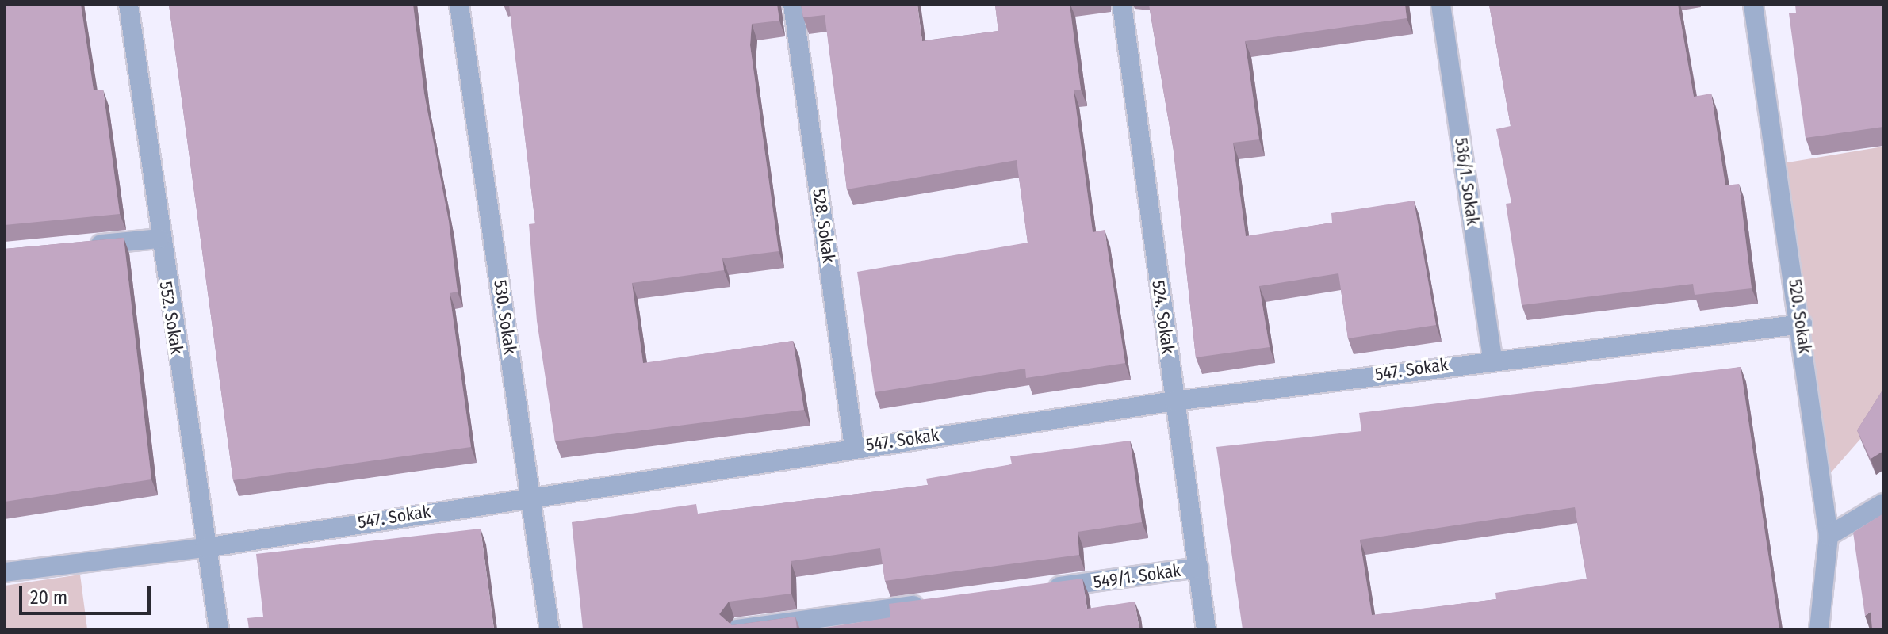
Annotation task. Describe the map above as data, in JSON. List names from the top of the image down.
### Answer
{
  "streets": {
    "street": [
      "536/1. Sokak",
      "528. Sokak",
      "520. Sokak",
      "530. Sokak",
      "524. Sokak",
      "552. Sokak",
      "547. Sokak",
      "549/1. Sokak"
    ]
  },
  "crossings": [
    ["536/1. Sokak", "547. Sokak"],
    ["528. Sokak", "547. Sokak"],
    ["520. Sokak", "547. Sokak"],
    ["530. Sokak", "547. Sokak"],
    ["524. Sokak", "547. Sokak"],
    ["524. Sokak", "549/1. Sokak"],
    ["552. Sokak", "547. Sokak"]
  ],
  "scale_bar": "20 m"
}
